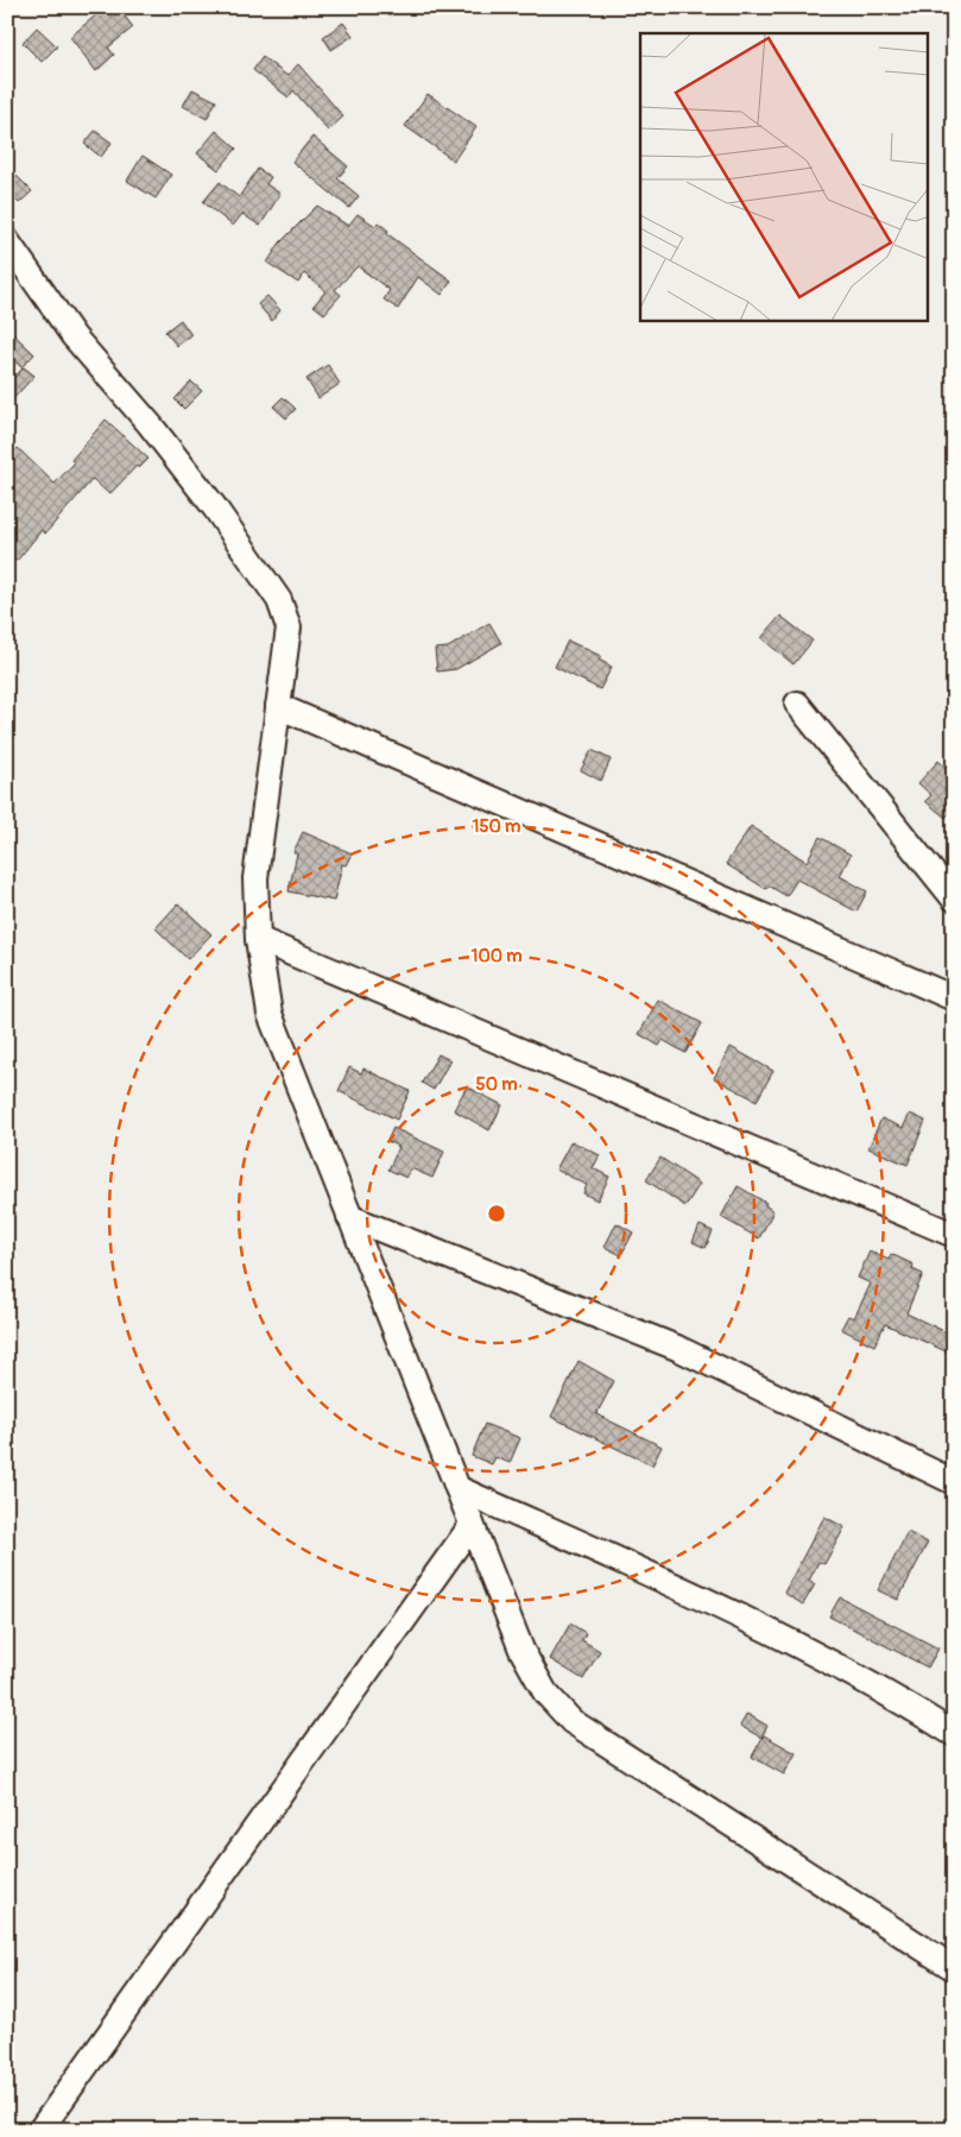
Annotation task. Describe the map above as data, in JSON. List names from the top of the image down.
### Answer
{
  "rings": ["150 m", "100 m", "50 m"]
}
